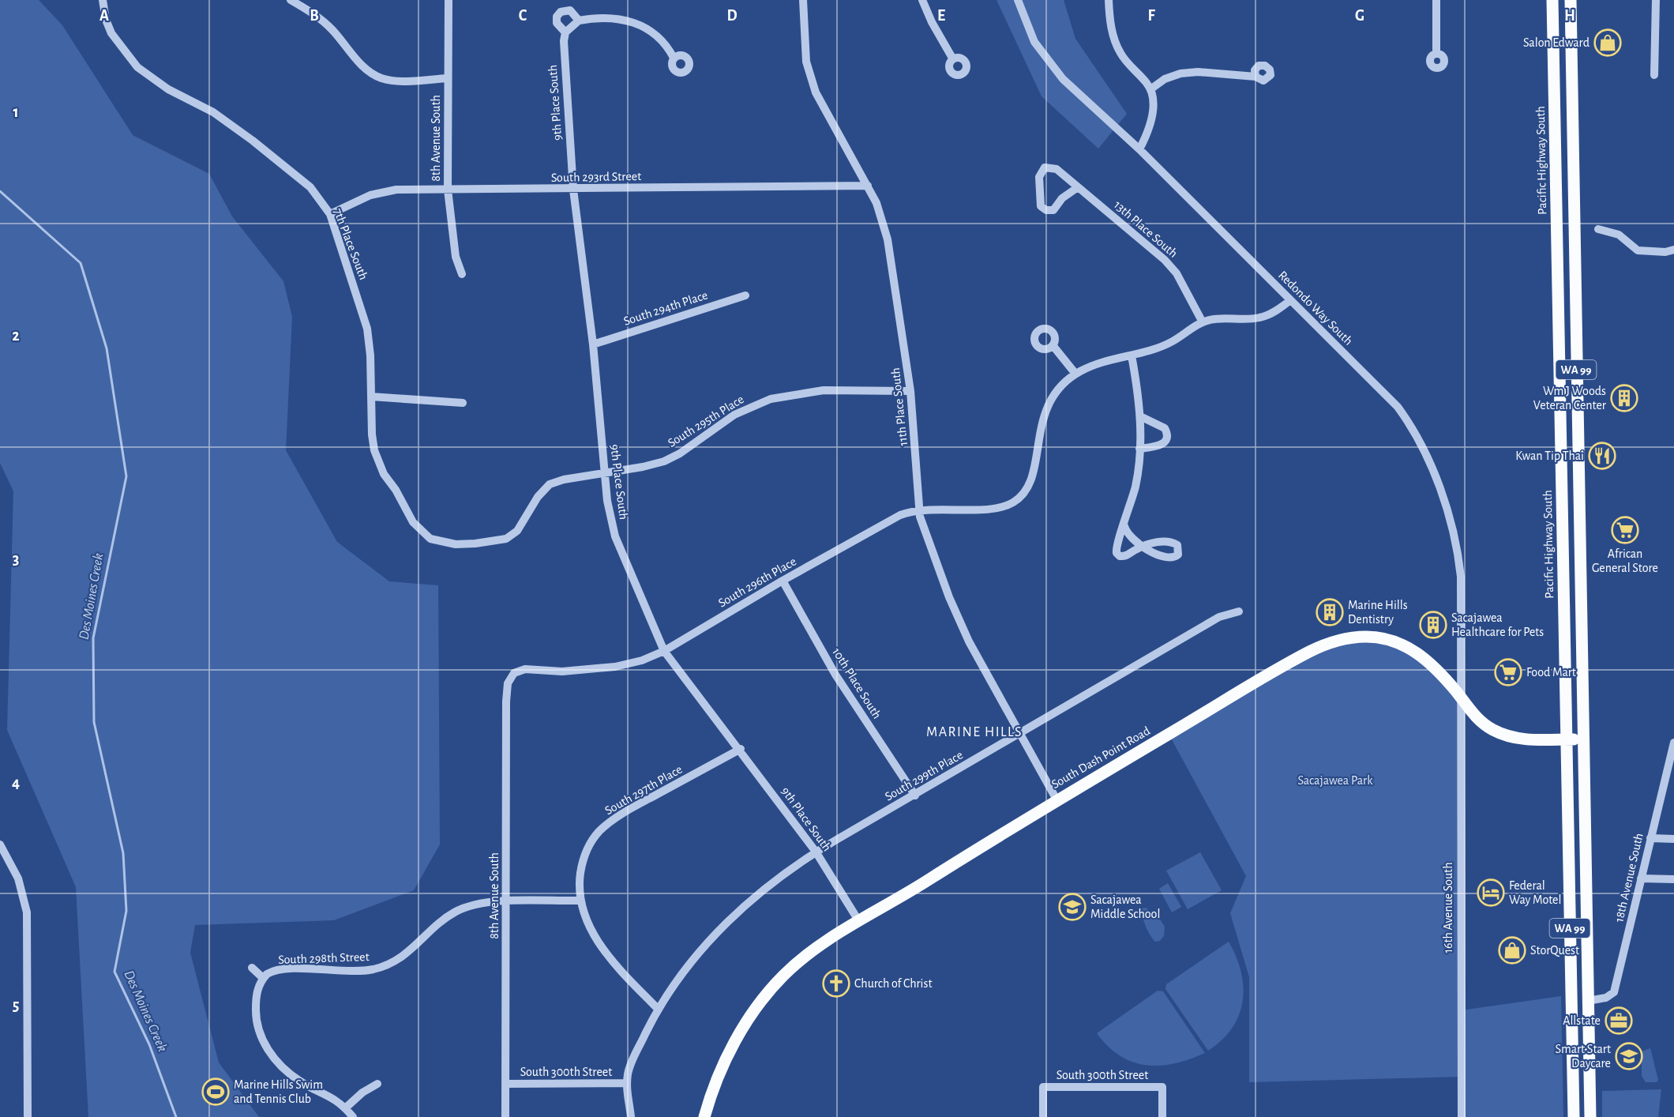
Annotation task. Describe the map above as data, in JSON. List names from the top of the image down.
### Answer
{
  "streets": {
    "main road": ["Pacific Highway South", "WA 99", "South Dash Point Road"],
    "street": [
      "9th Place South",
      "8th Avenue South",
      "South 293rd Street",
      "13th Place South",
      "7th Place South",
      "South 294th Place",
      "Redondo Way South",
      "11th Place South",
      "South 295th Place",
      "South 296th Place",
      "10th Place South",
      "South 299th Place",
      "South 297th Place",
      "18th Avenue South",
      "16th Avenue South",
      "South 298th Street",
      "South 300th Street"
    ]
  },
  "crossings": [
    ["9th Place South", "South 293rd Street"],
    ["9th Place South", "South 294th Place"],
    ["9th Place South", "South 295th Place"],
    ["9th Place South", "South 296th Place"],
    ["9th Place South", "South Dash Point Road"],
    ["9th Place South", "South 299th Place"],
    ["9th Place South", "South 297th Place"],
    ["8th Avenue South", "South 293rd Street"],
    ["8th Avenue South", "South 296th Place"],
    ["8th Avenue South", "South 298th Street"],
    ["8th Avenue South", "South 300th Street"],
    ["Pacific Highway South", "South Dash Point Road"],
    ["South 293rd Street", "7th Place South"],
    ["South 293rd Street", "11th Place South"],
    ["7th Place South", "South 295th Place"],
    ["Redondo Way South", "South Dash Point Road"],
    ["Redondo Way South", "16th Avenue South"],
    ["WA 99", "South Dash Point Road"],
    ["WA 99", "18th Avenue South"],
    ["11th Place South", "South 295th Place"],
    ["11th Place South", "South 296th Place"],
    ["11th Place South", "South Dash Point Road"],
    ["11th Place South", "South 299th Place"],
    ["South 296th Place", "10th Place South"],
    ["10th Place South", "South 299th Place"],
    ["South Dash Point Road", "16th Avenue South"],
    ["South 299th Place", "South 297th Place"],
    ["South 299th Place", "South 300th Street"],
    ["South 297th Place", "South 298th Street"]
  ],
  "districts": ["MARINE HILLS"],
  "water": ["Des Moines Creek"],
  "parks": ["Sacajawea Park"],
  "places": {
    "shop": ["Salon Edward", "StorQuest"],
    "building": ["Wm J Woods Veteran Center", "Marine Hills Dentistry", "Sacajawea Healthcare for Pets"],
    "restaurant": ["Kwan Tip Thai"],
    "supermarket": ["African General Store", "Food Mart"],
    "hotel": ["Federal Way Motel"],
    "school or university": ["Sacajawea Middle School", "Smart Start Daycare"],
    "church": ["Church of Christ"],
    "office": ["Allstate"],
    "sports": ["Marine Hills Swim and Tennis Club"]
  },
  "grid": {
    "columns": [
      "A",
      "B",
      "C",
      "D",
      "E",
      "F",
      "G",
      "H"
    ],
    "rows": [
      "1",
      "2",
      "3",
      "4",
      "5"
    ]
  }
}
